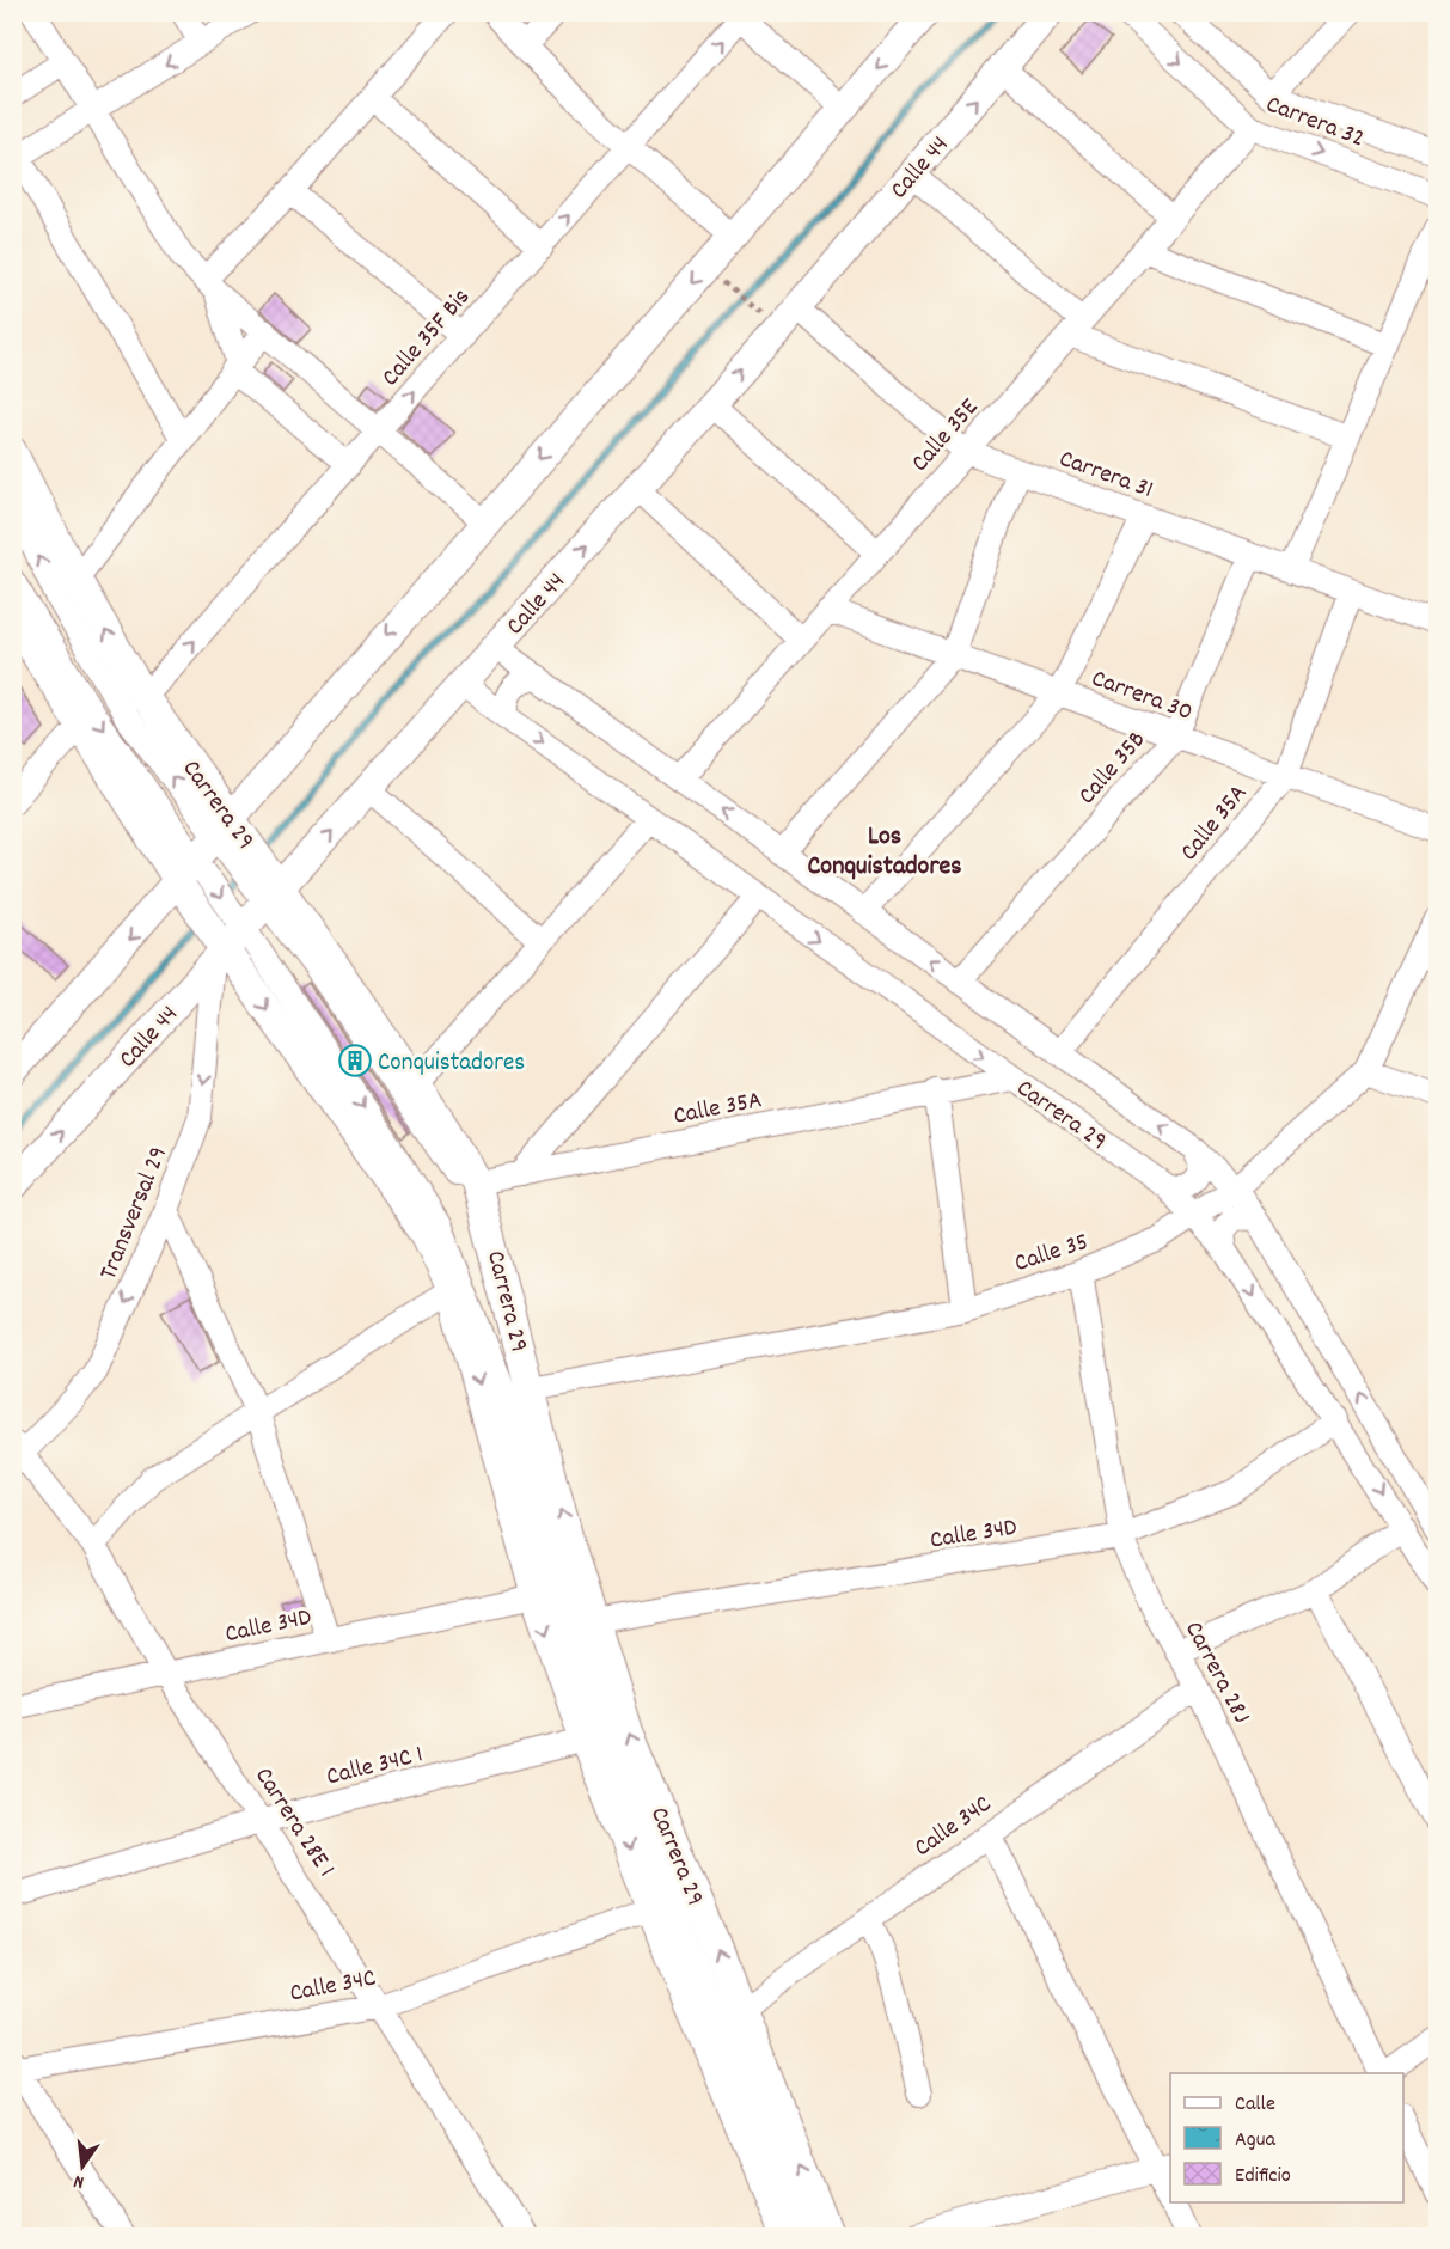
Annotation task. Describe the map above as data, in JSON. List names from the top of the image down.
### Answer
{
  "streets": {
    "main road": ["Calle 44", "Carrera 29"],
    "street": [
      "Carrera 32",
      "Calle 35F Bis",
      "Calle 35E",
      "Carrera 31",
      "Carrera 30",
      "Calle 35B",
      "Calle 35A",
      "Transversal 29",
      "Calle 35",
      "Calle 34D",
      "Carrera 28J",
      "Calle 34C 1",
      "Carrera 28E 1",
      "Calle 34C"
    ]
  },
  "crossings": [
    ["Carrera 32", "Calle 35E"],
    ["Calle 44", "Carrera 31"],
    ["Calle 44", "Carrera 29"],
    ["Calle 44", "Transversal 29"],
    ["Calle 35F Bis", "Carrera 29"],
    ["Calle 35E", "Carrera 31"],
    ["Calle 35E", "Carrera 30"],
    ["Calle 35E", "Carrera 29"],
    ["Carrera 31", "Calle 35B"],
    ["Carrera 31", "Calle 35A"],
    ["Carrera 30", "Calle 35B"],
    ["Carrera 30", "Calle 35A"],
    ["Calle 35B", "Carrera 29"],
    ["Carrera 29", "Calle 35A"],
    ["Carrera 29", "Transversal 29"],
    ["Carrera 29", "Calle 35"],
    ["Carrera 29", "Calle 34D"],
    ["Carrera 29", "Calle 34C 1"],
    ["Carrera 29", "Calle 34C"],
    ["Transversal 29", "Carrera 28E 1"],
    ["Calle 35", "Carrera 28J"],
    ["Calle 34D", "Carrera 28J"],
    ["Calle 34D", "Carrera 28E 1"],
    ["Carrera 28J", "Calle 34C"],
    ["Calle 34C 1", "Carrera 28E 1"],
    ["Carrera 28E 1", "Calle 34C"]
  ],
  "one_way": ["Transversal 29"],
  "districts": ["Los Conquistadores"],
  "places": {
    "building": ["Conquistadores"]
  },
  "legend": ["Calle", "Agua", "Edificio"],
  "north": "bottom"
}
